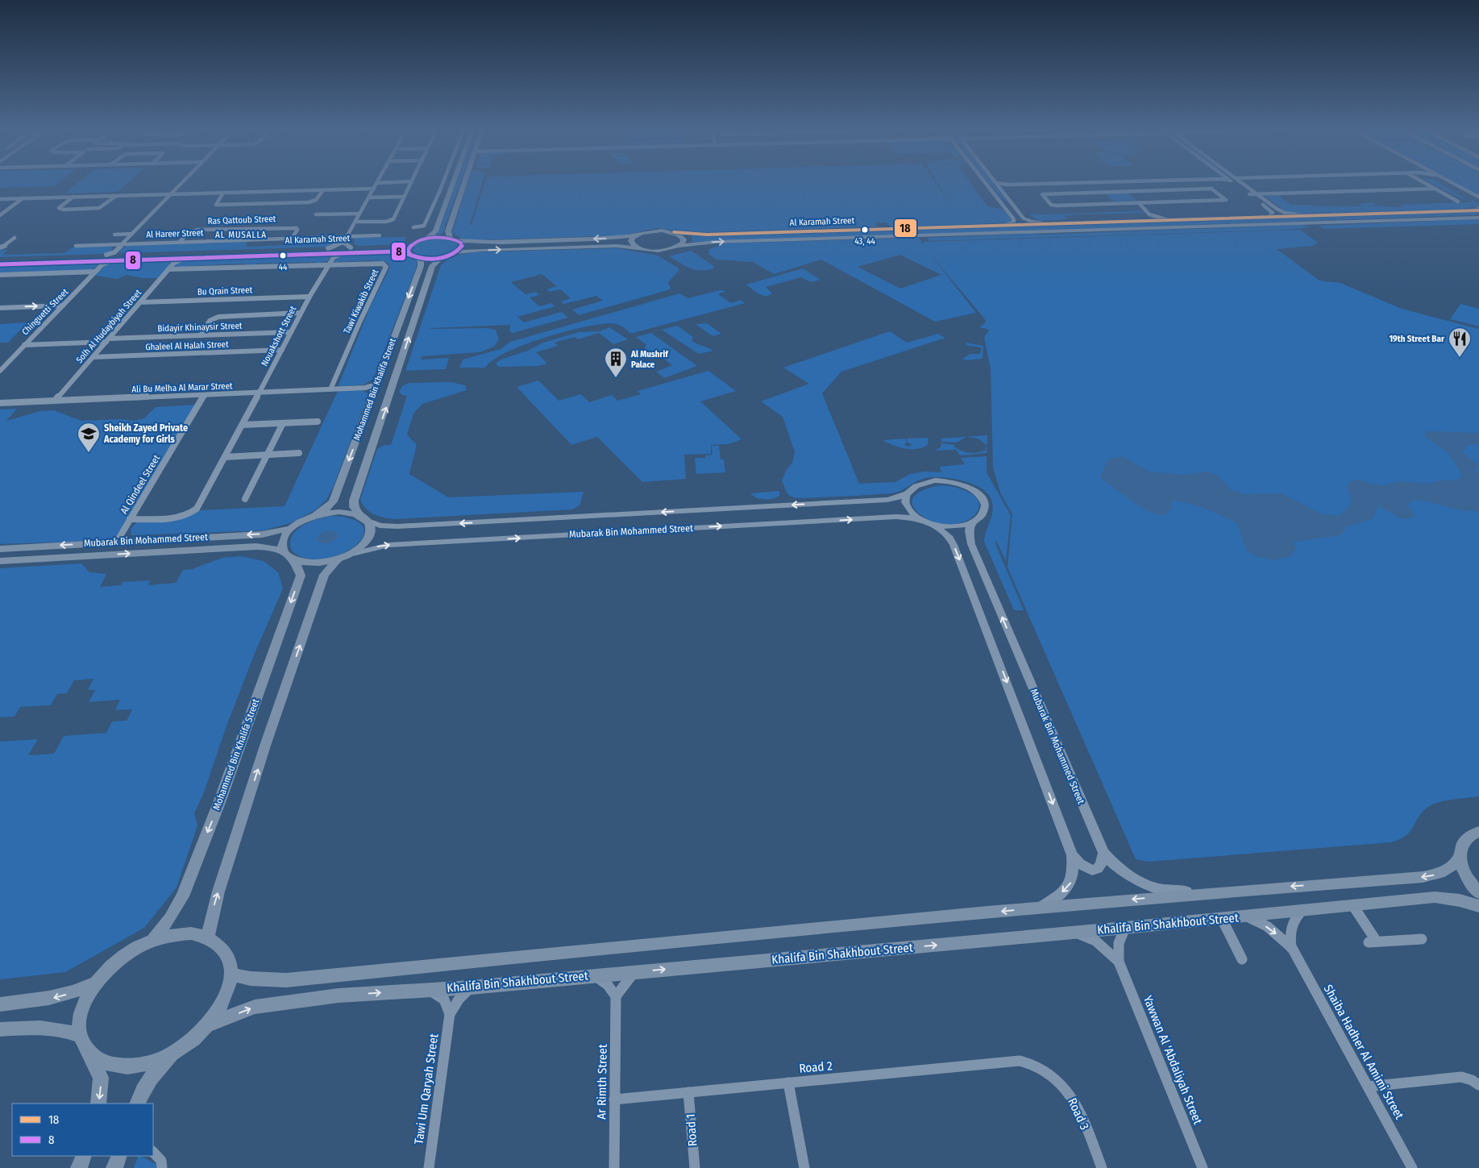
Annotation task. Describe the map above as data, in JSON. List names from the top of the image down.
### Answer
{
  "streets": {
    "main road": [
      "Al Karamah Street",
      "Mohammed Bin Khalifa Street",
      "Mubarak Bin Mohammed Street",
      "Khalifa Bin Shakhbout Street"
    ],
    "street": [
      "Ras Qattoub Street",
      "Al Hareer Street",
      "Bu Qrain Street",
      "Tawi Kiwakib Street",
      "Chinguetti Street",
      "Solh Al Hudaybiyah Street",
      "Bidayir Khinaysir Street",
      "Nouakshott Street",
      "Ghaleel Al Halah Street",
      "Ali Bu Melha Al Marar Street",
      "Al Qindeel Street",
      "Shaiba Hadher Al Amimi Street",
      "Yawwan Al 'Abdaliyah Street",
      "Road 2",
      "Ar Rimth Street",
      "Tawi Um Qaryah Street",
      "Road 3",
      "Road 1"
    ]
  },
  "crossings": [
    ["Ras Qattoub Street", "Al Hareer Street"],
    ["Al Karamah Street", "Chinguetti Street"],
    ["Al Karamah Street", "Solh Al Hudaybiyah Street"],
    ["Al Karamah Street", "Nouakshott Street"],
    ["Bu Qrain Street", "Solh Al Hudaybiyah Street"],
    ["Bu Qrain Street", "Nouakshott Street"],
    ["Tawi Kiwakib Street", "Solh Al Hudaybiyah Street"],
    ["Tawi Kiwakib Street", "Nouakshott Street"],
    ["Tawi Kiwakib Street", "Ali Bu Melha Al Marar Street"],
    ["Chinguetti Street", "Bidayir Khinaysir Street"],
    ["Solh Al Hudaybiyah Street", "Bidayir Khinaysir Street"],
    ["Solh Al Hudaybiyah Street", "Ghaleel Al Halah Street"],
    ["Solh Al Hudaybiyah Street", "Ali Bu Melha Al Marar Street"],
    ["Bidayir Khinaysir Street", "Nouakshott Street"],
    ["Nouakshott Street", "Ghaleel Al Halah Street"],
    ["Nouakshott Street", "Ali Bu Melha Al Marar Street"],
    ["Nouakshott Street", "Al Qindeel Street"],
    ["Ali Bu Melha Al Marar Street", "Mohammed Bin Khalifa Street"],
    ["Ali Bu Melha Al Marar Street", "Al Qindeel Street"],
    ["Mohammed Bin Khalifa Street", "Mubarak Bin Mohammed Street"],
    ["Mohammed Bin Khalifa Street", "Khalifa Bin Shakhbout Street"],
    ["Al Qindeel Street", "Mubarak Bin Mohammed Street"],
    ["Khalifa Bin Shakhbout Street", "Shaiba Hadher Al Amimi Street"],
    ["Khalifa Bin Shakhbout Street", "Yawwan Al 'Abdaliyah Street"],
    ["Khalifa Bin Shakhbout Street", "Tawi Um Qaryah Street"],
    ["Road 2", "Ar Rimth Street"],
    ["Road 2", "Road 3"],
    ["Road 2", "Road 1"]
  ],
  "districts": ["AL MUSALLA"],
  "places": {
    "other": ["43, 44", "44"],
    "restaurant": ["19th Street Bar"],
    "building": ["Al Mushrif Palace"],
    "school or university": ["Sheikh Zayed Private Academy for Girls"]
  },
  "lines": ["transit line 18", "transit line 8"],
  "legend": ["18", "8"]
}
